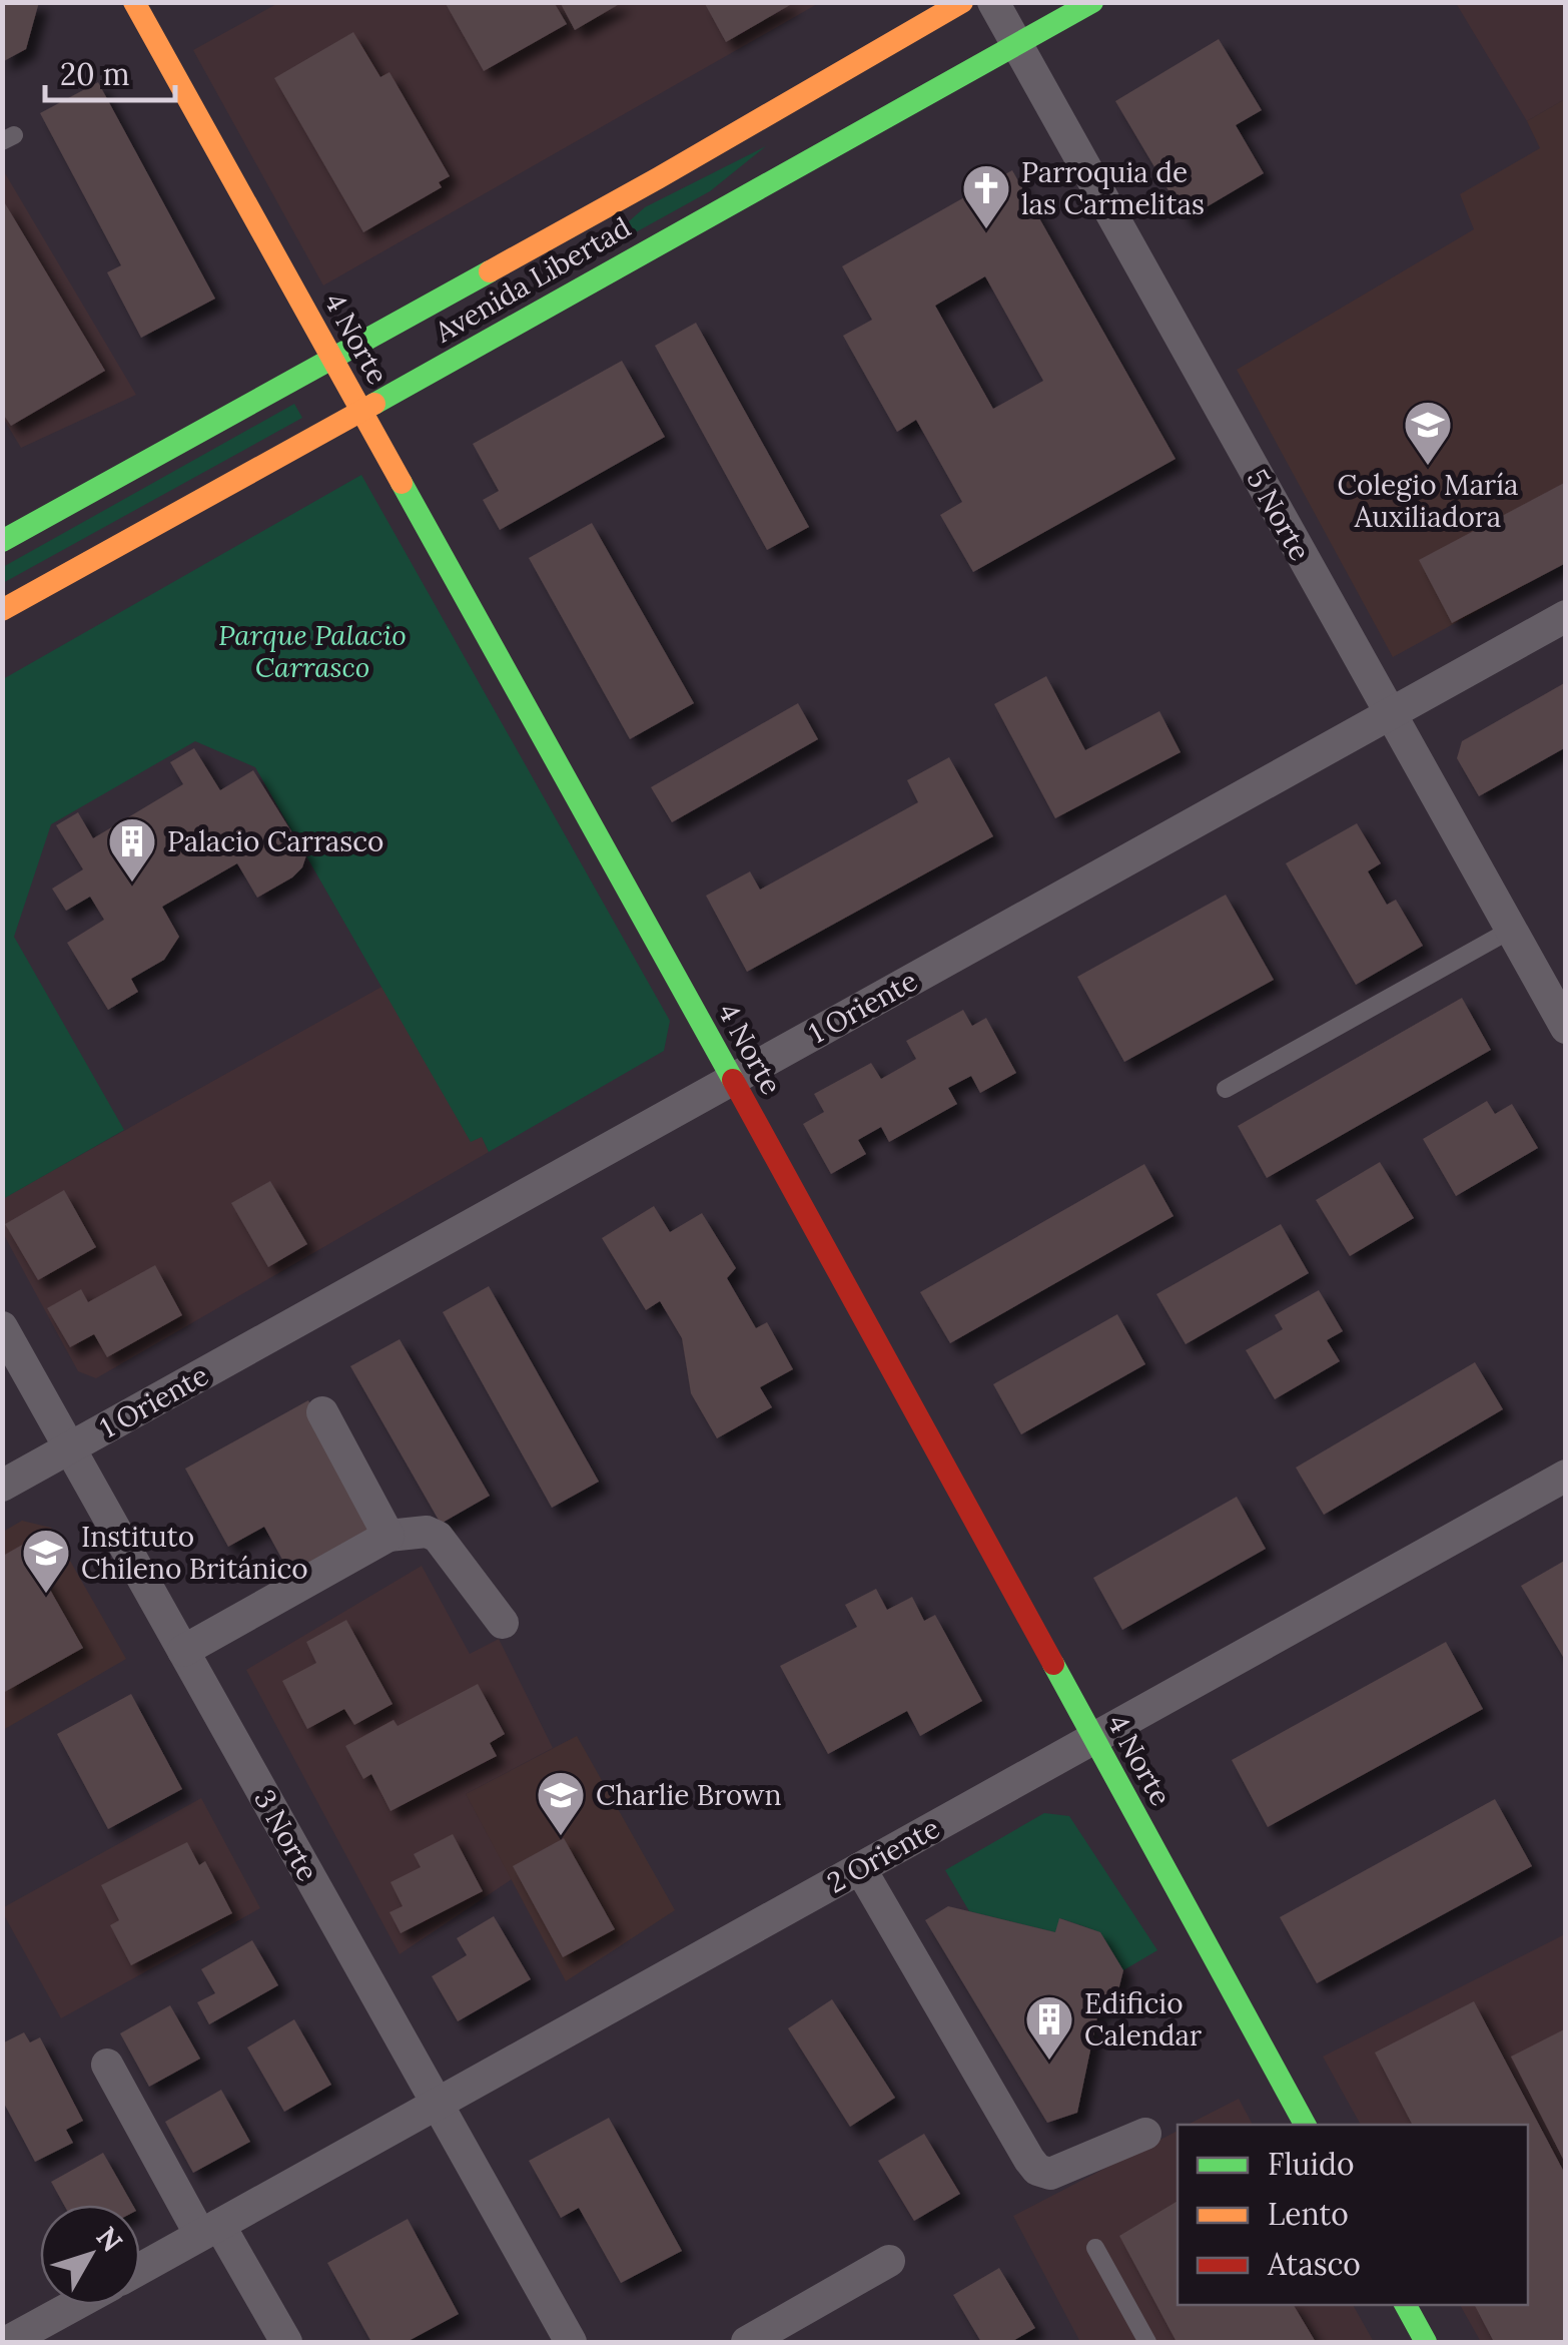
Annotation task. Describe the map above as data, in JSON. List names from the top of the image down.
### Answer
{
  "streets": {
    "street": [
      "Avenida Libertad",
      "4 Norte",
      "5 Norte",
      "1 Oriente",
      "3 Norte",
      "2 Oriente"
    ]
  },
  "crossings": [
    ["Avenida Libertad", "4 Norte"],
    ["Avenida Libertad", "5 Norte"],
    ["4 Norte", "1 Oriente"],
    ["4 Norte", "2 Oriente"],
    ["5 Norte", "1 Oriente"],
    ["1 Oriente", "3 Norte"],
    ["3 Norte", "2 Oriente"]
  ],
  "parks": ["Parque Palacio Carrasco"],
  "places": {
    "church": ["Parroquia de las Carmelitas"],
    "school or university": ["Colegio María Auxiliadora", "Instituto Chileno Británico", "Charlie Brown"],
    "building": ["Palacio Carrasco", "Edificio Calendar"]
  },
  "legend": ["Fluido", "Lento", "Atasco"],
  "scale_bar": "20 m",
  "north": "top right"
}
